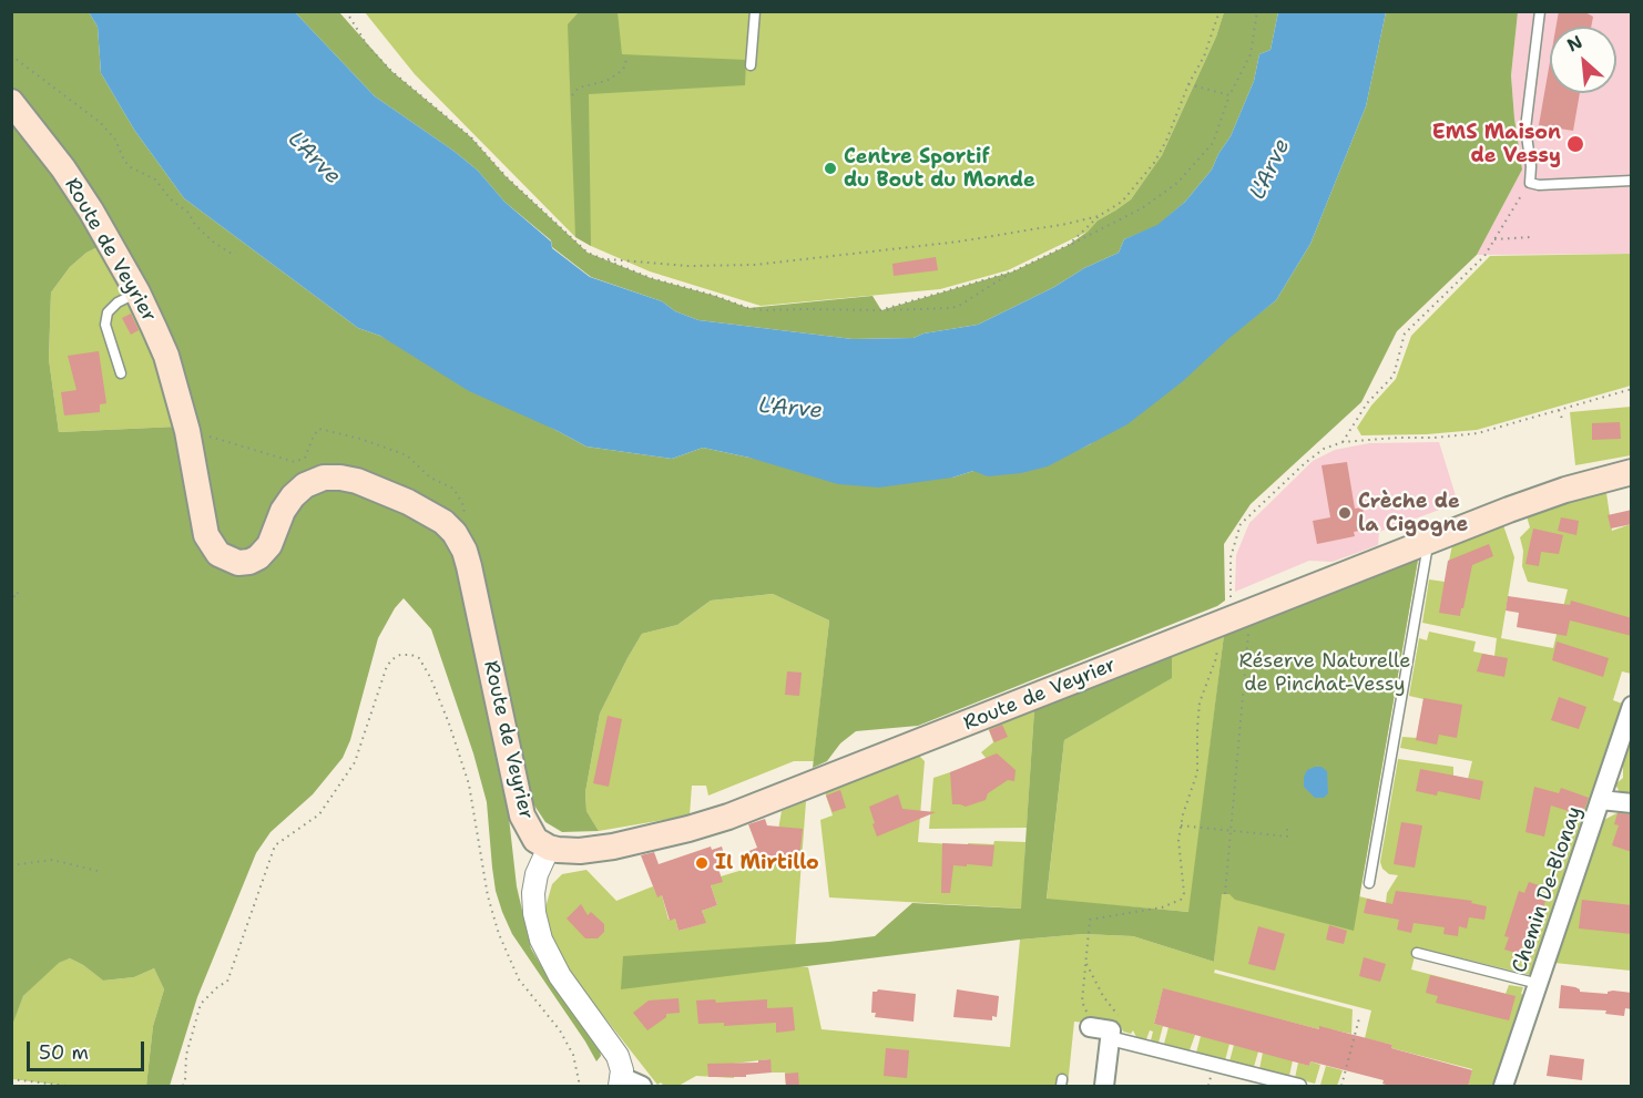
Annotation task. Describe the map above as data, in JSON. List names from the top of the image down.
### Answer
{
  "streets": {
    "main road": ["Route de Veyrier"],
    "street": ["Chemin De-Blonay"]
  },
  "water": ["L'Arve"],
  "parks": ["Réserve Naturelle de Pinchat-Vessy"],
  "places": [
    "EMS Maison de Vessy",
    "Centre Sportif du Bout du Monde",
    "Crèche de la Cigogne",
    "Il Mirtillo"
  ],
  "scale_bar": "50 m",
  "north": "top left"
}
